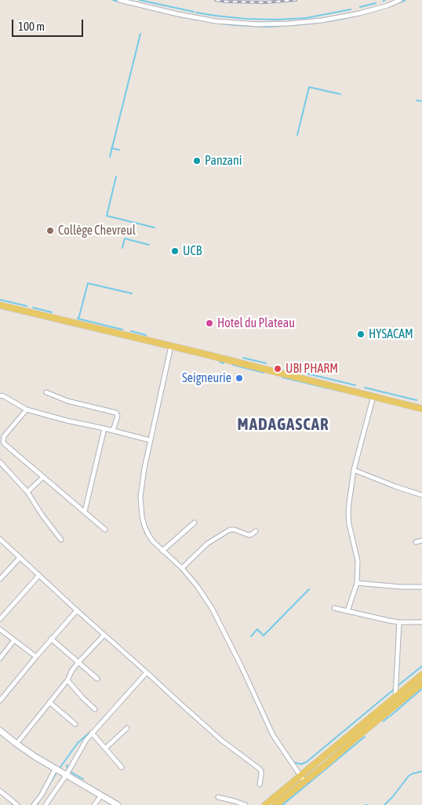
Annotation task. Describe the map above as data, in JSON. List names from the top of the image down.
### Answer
{
  "districts": ["MADAGASCAR"],
  "places": [
    "Panzani",
    "Collège Chevreul",
    "UCB",
    "Hotel du Plateau",
    "HYSACAM",
    "UBI PHARM",
    "Seigneurie"
  ],
  "scale_bar": "100 m"
}
